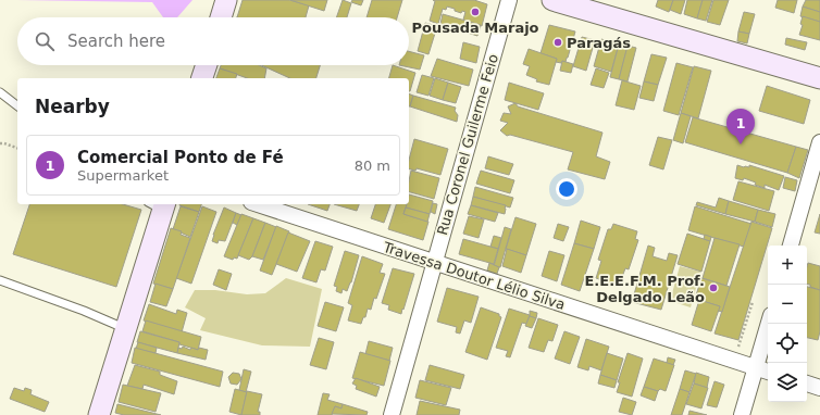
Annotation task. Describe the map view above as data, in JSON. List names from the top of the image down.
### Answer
{
  "streets": {
    "street": ["Rua Coronel Guilerme Feio", "Travessa Doutor Lélio Silva"]
  },
  "crossings": [
    ["Rua Coronel Guilerme Feio", "Travessa Doutor Lélio Silva"]
  ],
  "places": ["Pousada Marajo", "Paragás", "E.E.E.F.M. Prof. Delgado Leão"],
  "page": {
    "search": "Search here",
    "heading": "Nearby",
    "pins": "1",
    "list": [
      {
        "mark": "1",
        "name": "Comercial Ponto de Fé",
        "note": "Supermarket",
        "value": "80 m"
      }
    ],
    "map_buttons": ["+", "−"]
  }
}
